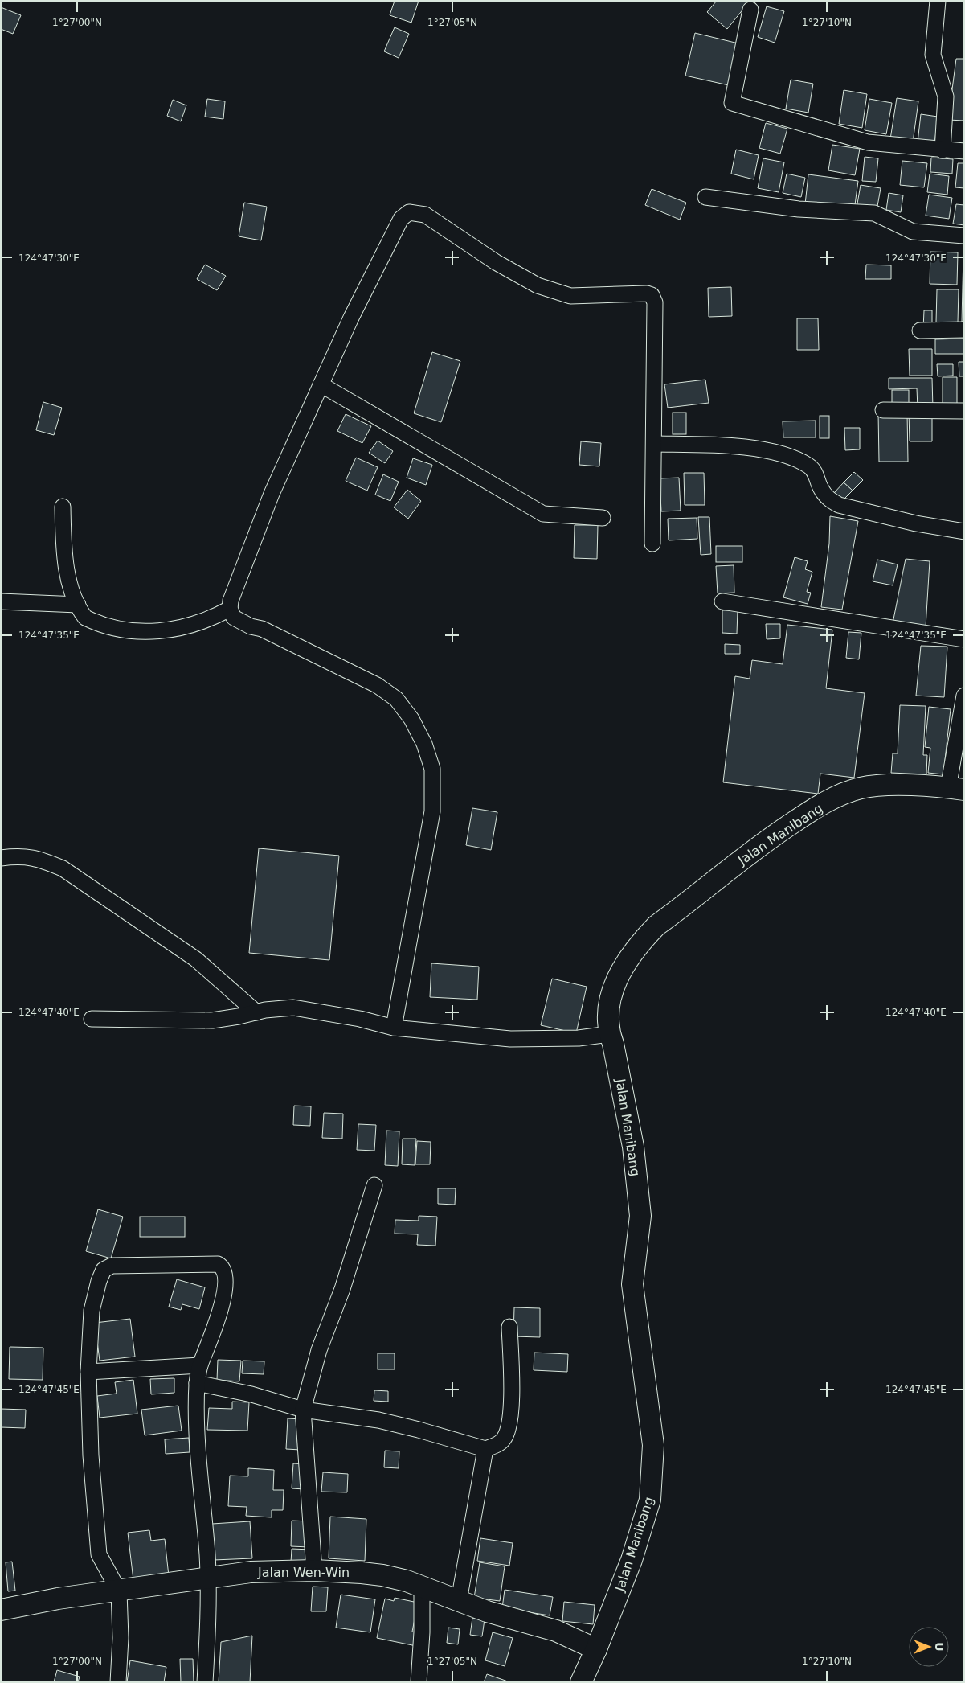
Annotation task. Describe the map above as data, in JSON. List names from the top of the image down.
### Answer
{
  "streets": {
    "street": ["Jalan Manibang", "Jalan Wen-Win"]
  },
  "crossings": [
    ["Jalan Manibang", "Jalan Wen-Win"]
  ],
  "north": "right",
  "coordinates": [
    "1°27'00\"N",
    "1°27'05\"N",
    "1°27'10\"N",
    "124°47'30\"E",
    "124°47'35\"E",
    "124°47'40\"E",
    "124°47'45\"E"
  ]
}
